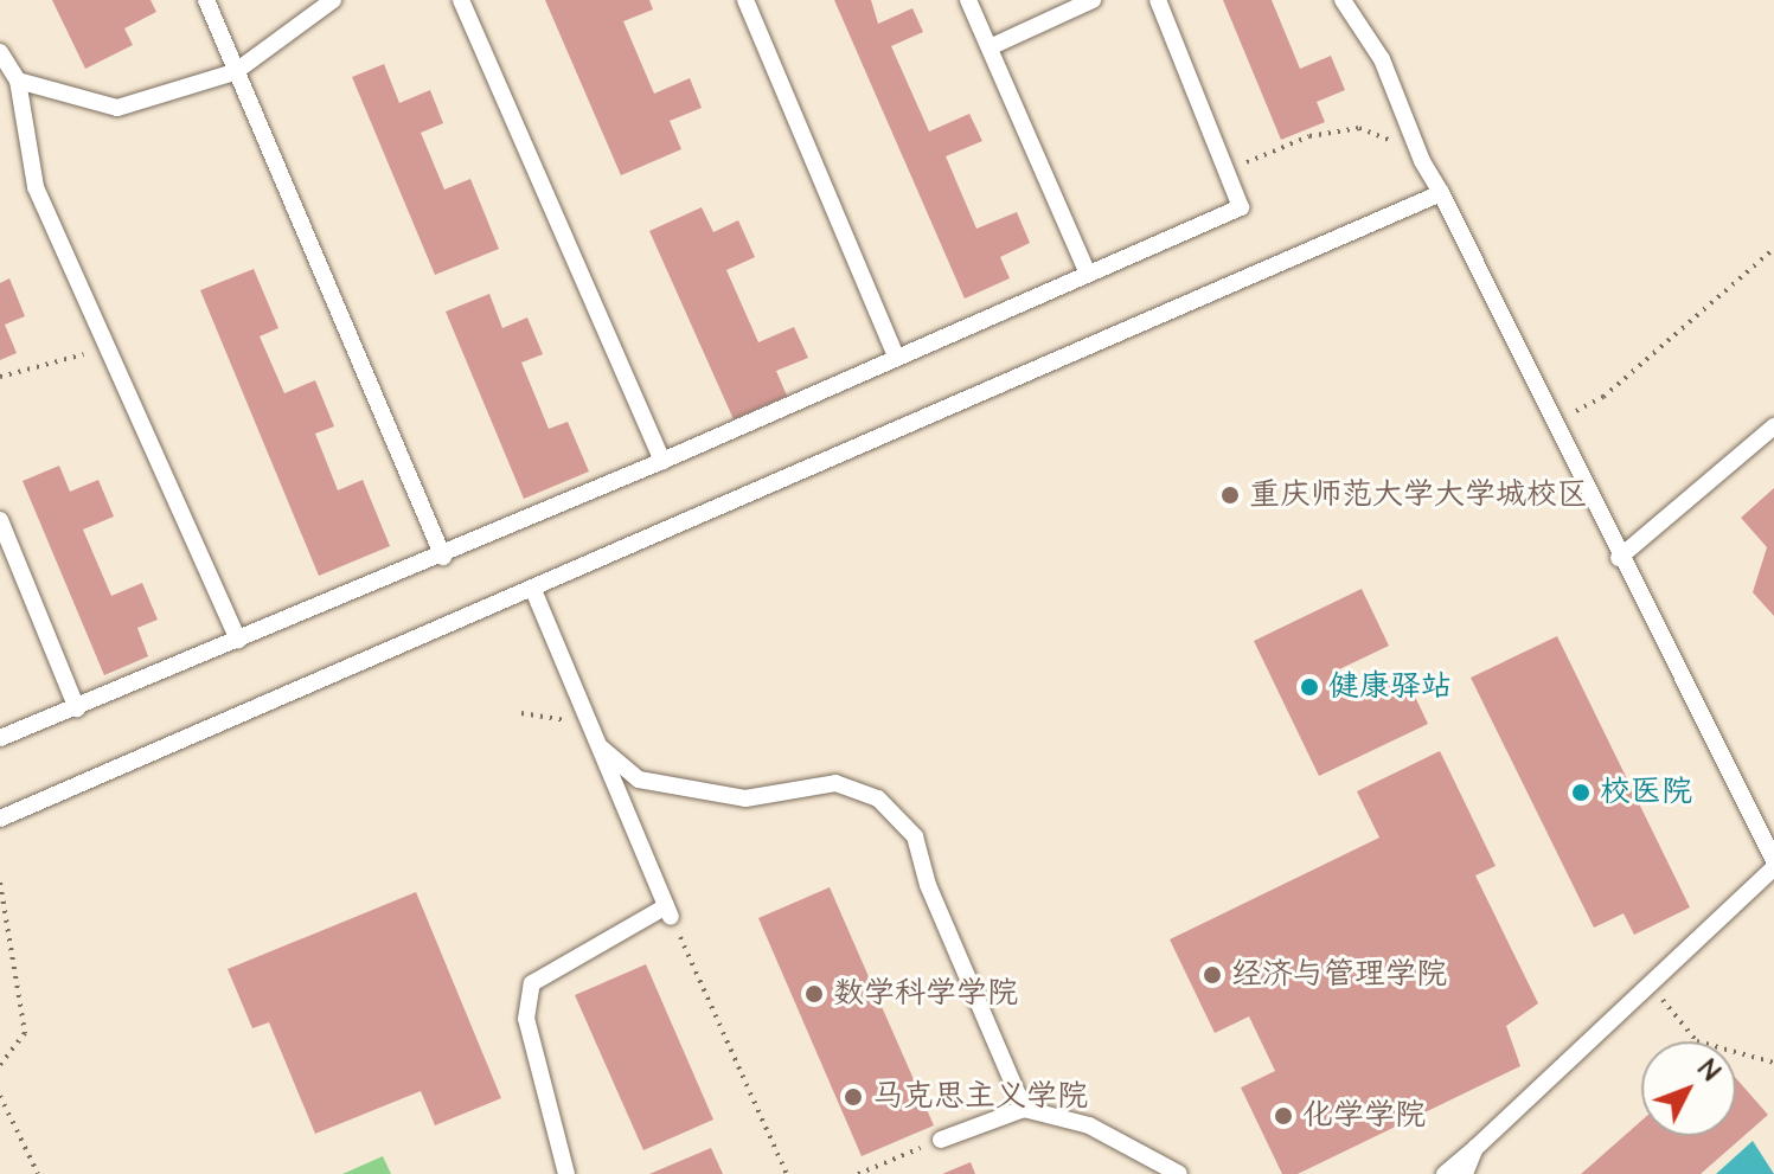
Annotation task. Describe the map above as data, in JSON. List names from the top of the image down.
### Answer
{
  "places": [
    "重庆师范大学大学城校区",
    "健康驿站",
    "校医院",
    "经济与管理学院",
    "数学科学学院",
    "马克思主义学院",
    "化学学院"
  ],
  "north": "top right"
}
